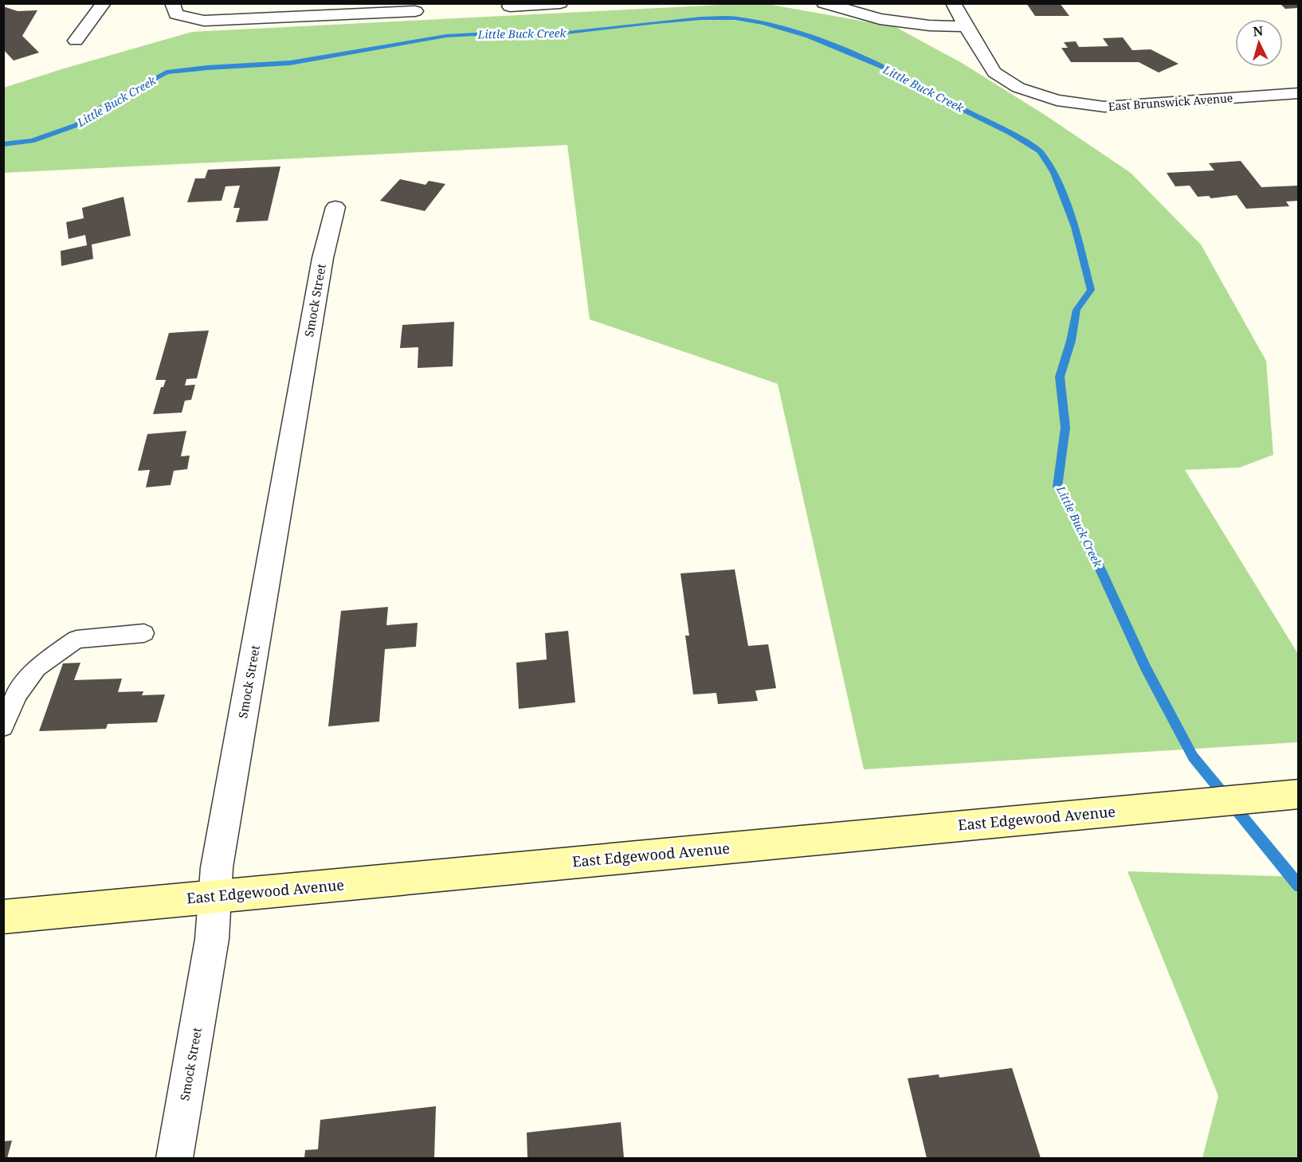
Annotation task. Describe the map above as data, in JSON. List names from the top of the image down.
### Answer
{
  "streets": {
    "main road": ["East Edgewood Avenue"],
    "street": ["East Brunswick Avenue", "Smock Street"]
  },
  "crossings": [
    ["Smock Street", "East Edgewood Avenue"]
  ],
  "water": ["Little Buck Creek"],
  "north": "top"
}
